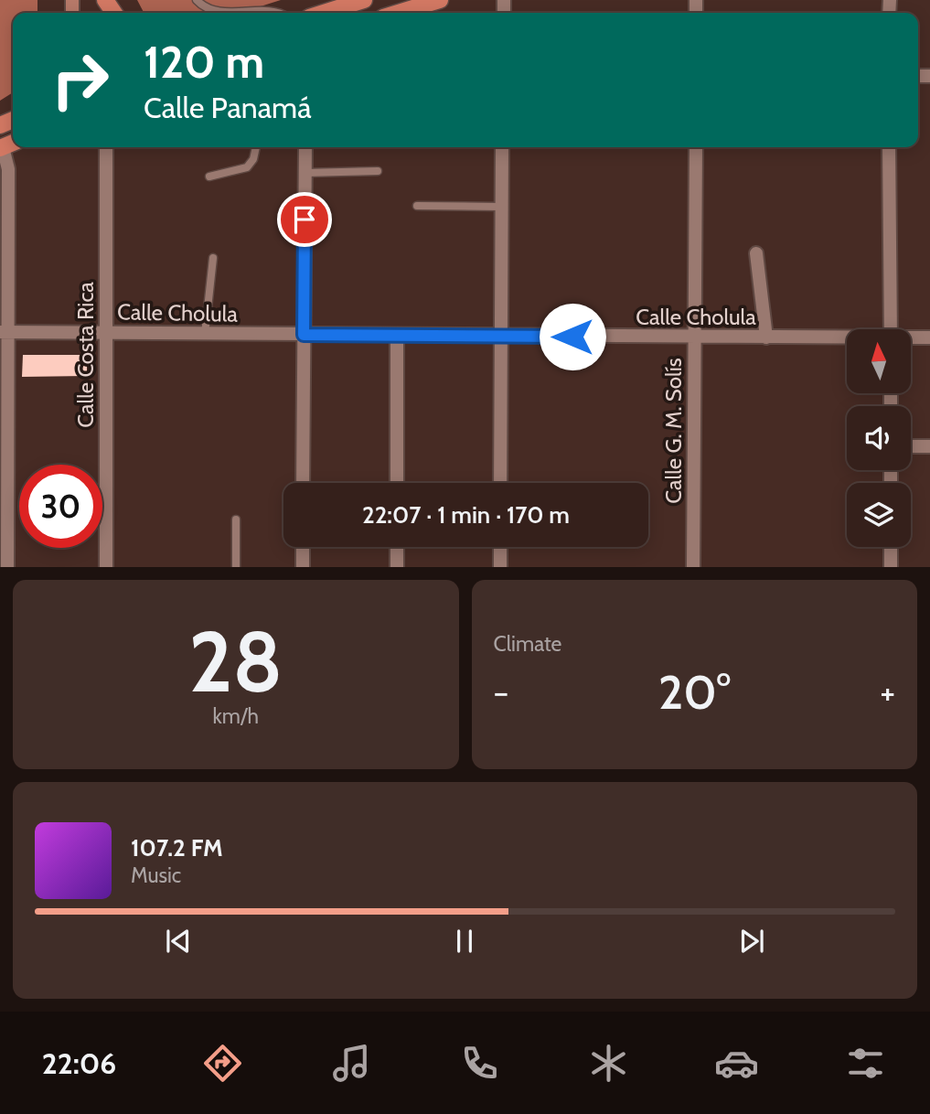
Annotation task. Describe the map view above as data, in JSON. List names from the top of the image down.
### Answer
{
  "streets": {
    "street": ["Calle Cholula", "Calle Costa Rica", "Calle G. M. Solís"]
  },
  "crossings": [
    ["Calle Cholula", "Calle Costa Rica"],
    ["Calle Cholula", "Calle G. M. Solís"]
  ],
  "north": "top",
  "page": {
    "turn": ["120 m", "Calle Panamá"],
    "limit": "30",
    "trip": "22:07 · 1 min · 170 m",
    "tile": [
      ["28", "km/h"],
      "Climate"
    ],
    "heat": ["−", "20°", "+"],
    "song": ["107.2 FM", "Music"],
    "tabs": "22:06"
  }
}
